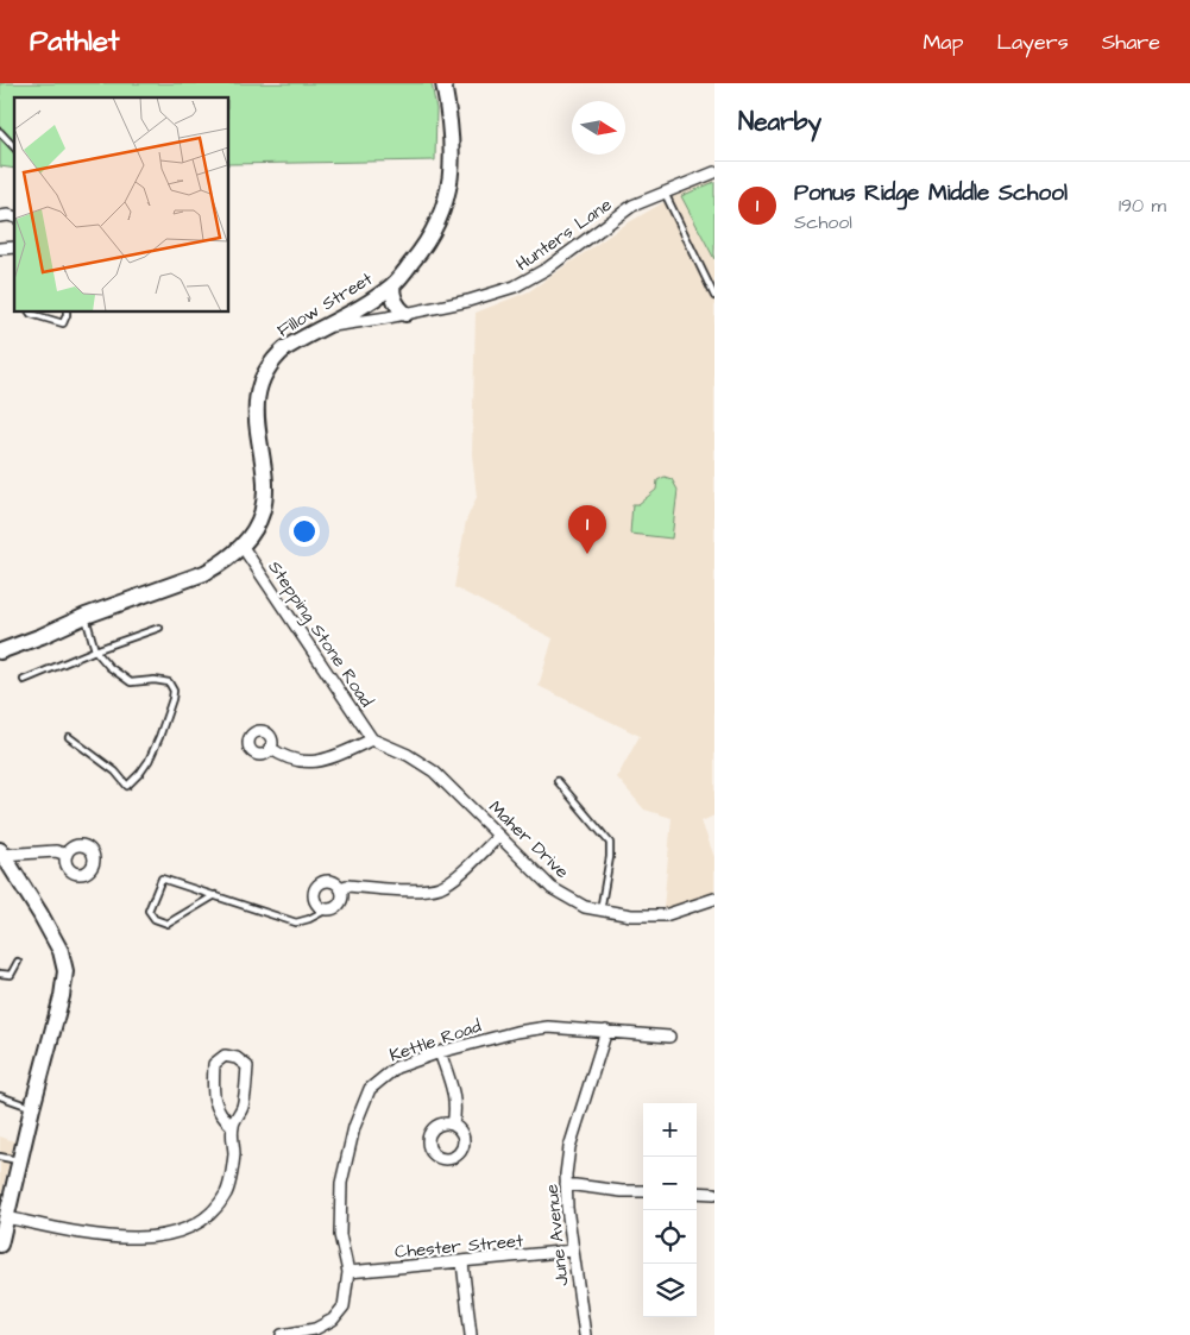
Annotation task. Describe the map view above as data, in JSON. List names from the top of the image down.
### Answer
{
  "streets": {
    "street": [
      "Hunters Lane",
      "Fillow Street",
      "Stepping Stone Road",
      "Maher Drive",
      "Kettle Road",
      "June Avenue",
      "Chester Street"
    ]
  },
  "crossings": [
    ["Hunters Lane", "Fillow Street"],
    ["Fillow Street", "Stepping Stone Road"],
    ["Stepping Stone Road", "Maher Drive"],
    ["Kettle Road", "June Avenue"],
    ["Kettle Road", "Chester Street"],
    ["June Avenue", "Chester Street"]
  ],
  "north": "right",
  "page": {
    "header": "Pathlet",
    "nav": ["Map", "Layers", "Share"],
    "heading": "Nearby",
    "list": [
      {
        "mark": "1",
        "name": "Ponus Ridge Middle School",
        "note": "School",
        "value": "190 m"
      }
    ],
    "pins": "1",
    "map_buttons": ["+", "−"]
  }
}
